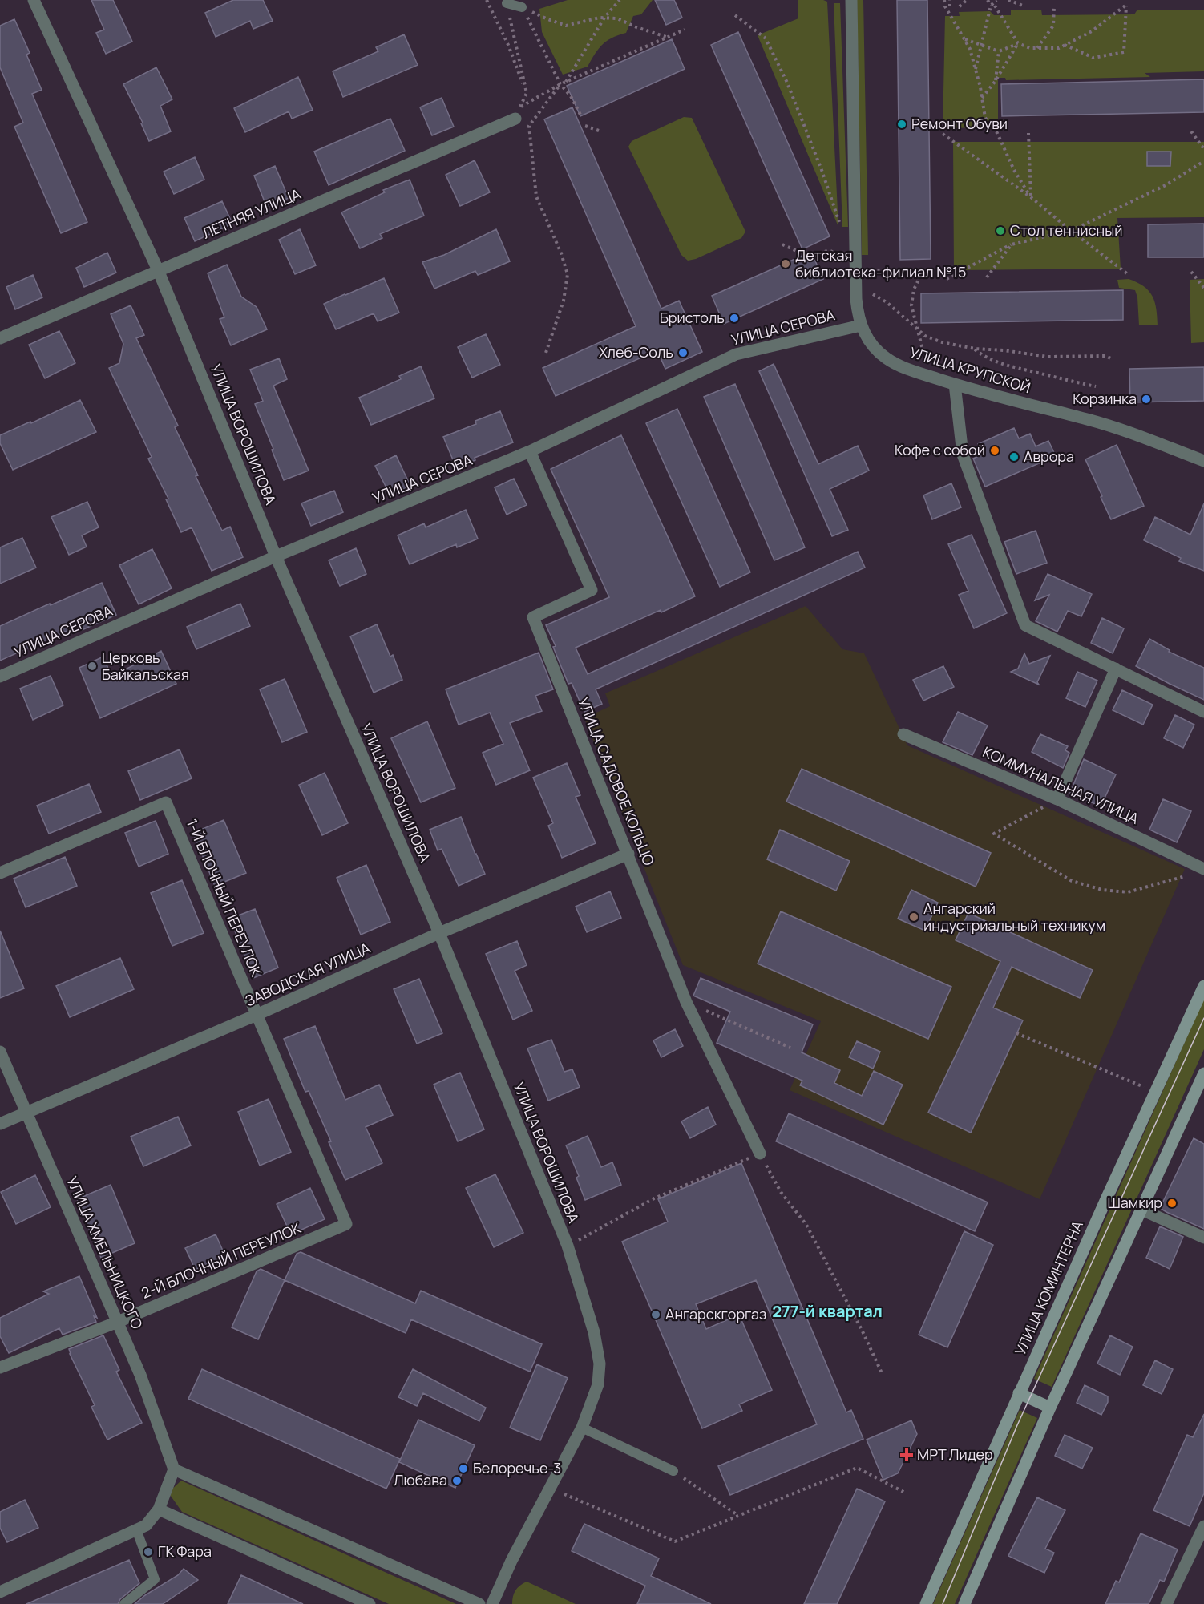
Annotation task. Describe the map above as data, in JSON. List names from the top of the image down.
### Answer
{
  "streets": {
    "street": [
      "ЛЕТНЯЯ УЛИЦА",
      "УЛИЦА СЕРОВА",
      "УЛИЦА КРУПСКОЙ",
      "УЛИЦА ВОРОШИЛОВА",
      "УЛИЦА САДОВОЕ КОЛЬЦО",
      "КОММУНАЛЬНАЯ УЛИЦА",
      "1-Й БЛОЧНЫЙ ПЕРЕУЛОК",
      "ЗАВОДСКАЯ УЛИЦА",
      "УЛИЦА ХМЕЛЬНИЦКОГО",
      "2-Й БЛОЧНЫЙ ПЕРЕУЛОК",
      "УЛИЦА КОМИНТЕРНА"
    ]
  },
  "crossings": [
    ["ЛЕТНЯЯ УЛИЦА", "УЛИЦА ВОРОШИЛОВА"],
    ["УЛИЦА СЕРОВА", "УЛИЦА КРУПСКОЙ"],
    ["УЛИЦА СЕРОВА", "УЛИЦА ВОРОШИЛОВА"],
    ["УЛИЦА СЕРОВА", "УЛИЦА САДОВОЕ КОЛЬЦО"],
    ["УЛИЦА ВОРОШИЛОВА", "ЗАВОДСКАЯ УЛИЦА"],
    ["УЛИЦА САДОВОЕ КОЛЬЦО", "ЗАВОДСКАЯ УЛИЦА"],
    ["1-Й БЛОЧНЫЙ ПЕРЕУЛОК", "ЗАВОДСКАЯ УЛИЦА"],
    ["1-Й БЛОЧНЫЙ ПЕРЕУЛОК", "2-Й БЛОЧНЫЙ ПЕРЕУЛОК"],
    ["ЗАВОДСКАЯ УЛИЦА", "УЛИЦА ХМЕЛЬНИЦКОГО"],
    ["УЛИЦА ХМЕЛЬНИЦКОГО", "2-Й БЛОЧНЫЙ ПЕРЕУЛОК"]
  ],
  "districts": ["277-й квартал"],
  "places": {
    "other": [
      "Ремонт Обуви",
      "Стол теннисный",
      "Детская библиотека-филиал №15",
      "Бристоль",
      "Хлеб-Соль",
      "Корзинка",
      "Кофе с собой",
      "Аврора",
      "Церковь Байкальская",
      "Ангарский индустриальный техникум",
      "Шамкир",
      "Ангарскгоргаз",
      "Белоречье-3",
      "Любава",
      "ГК Фара"
    ],
    "health": ["МРТ Лидер"]
  }
}
